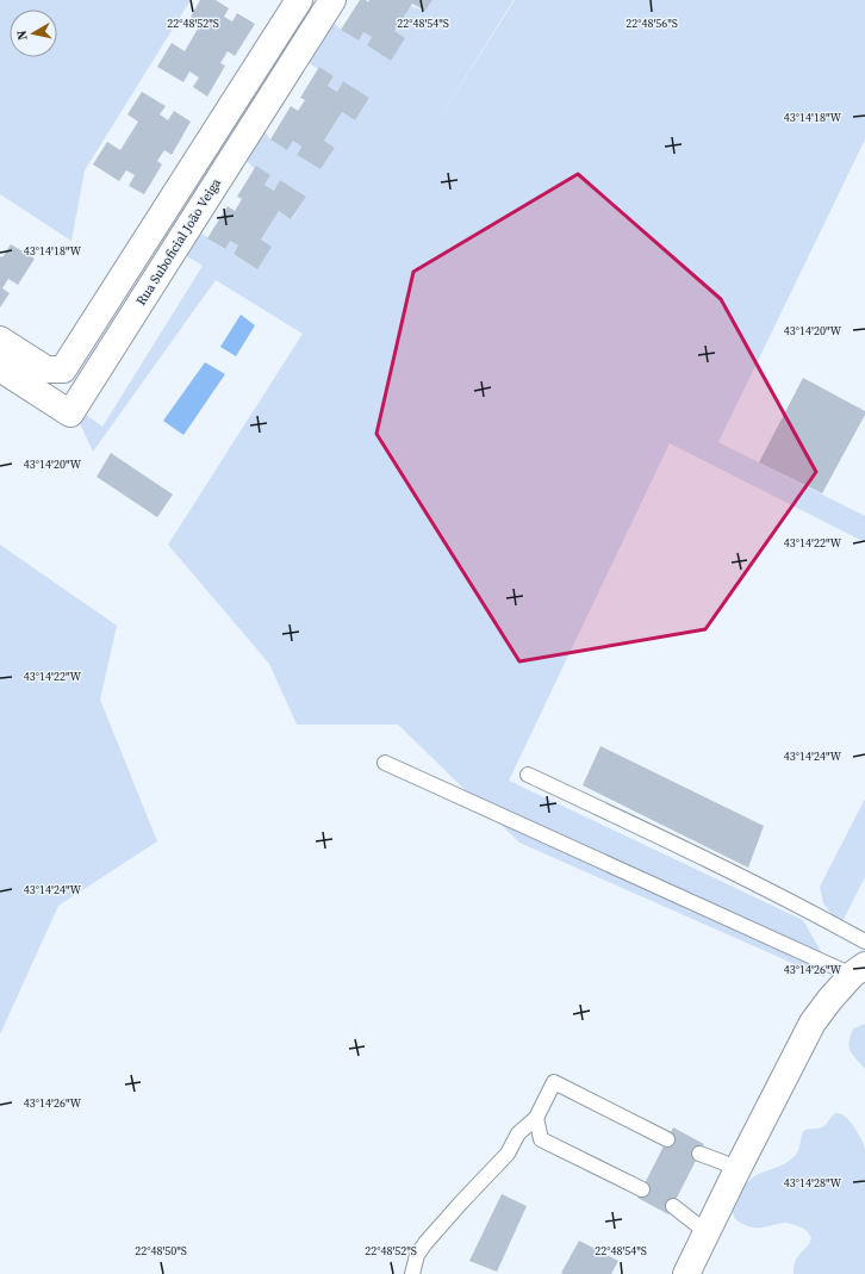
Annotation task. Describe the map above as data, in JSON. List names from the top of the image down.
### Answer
{
  "streets": {
    "street": ["Rua Suboficial João Veiga"]
  },
  "north": "left",
  "coordinates": [
    "22°48'52\"S",
    "22°48'54\"S",
    "22°48'56\"S",
    "43°14'18\"W",
    "43°14'20\"W",
    "43°14'22\"W",
    "43°14'24\"W",
    "43°14'26\"W",
    "43°14'28\"W",
    "22°48'50\"S"
  ]
}
